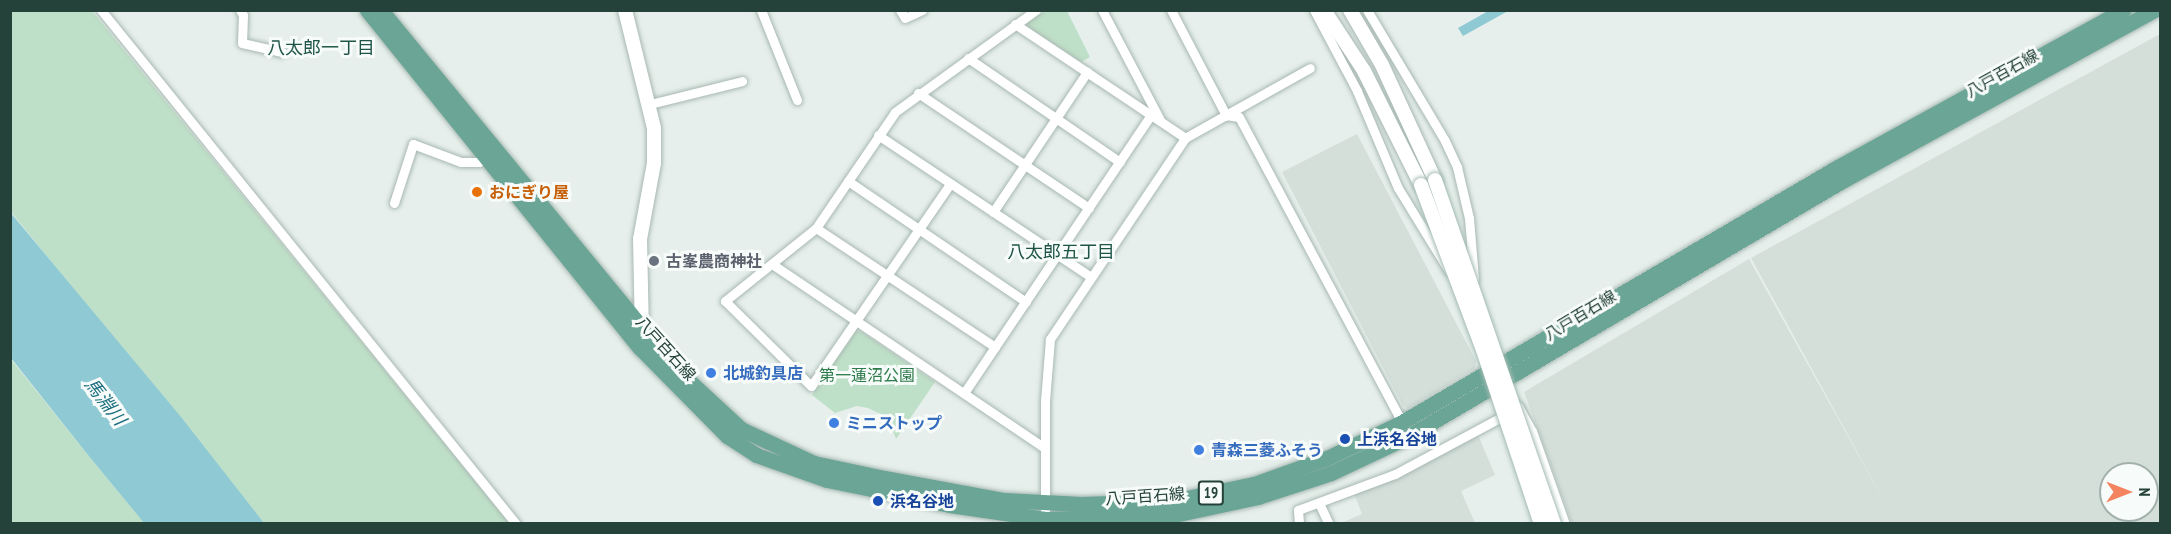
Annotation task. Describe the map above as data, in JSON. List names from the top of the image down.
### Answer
{
  "streets": {
    "main road": ["八戸百石線", "19"]
  },
  "districts": ["八太郎一丁目", "八太郎五丁目"],
  "water": ["馬淵川"],
  "parks": ["第一蓮沼公園"],
  "places": [
    "おにぎり屋",
    "古峯農商神社",
    "北城釣具店",
    "ミニストップ",
    "上浜名谷地",
    "青森三菱ふそう",
    "浜名谷地"
  ],
  "north": "right"
}
